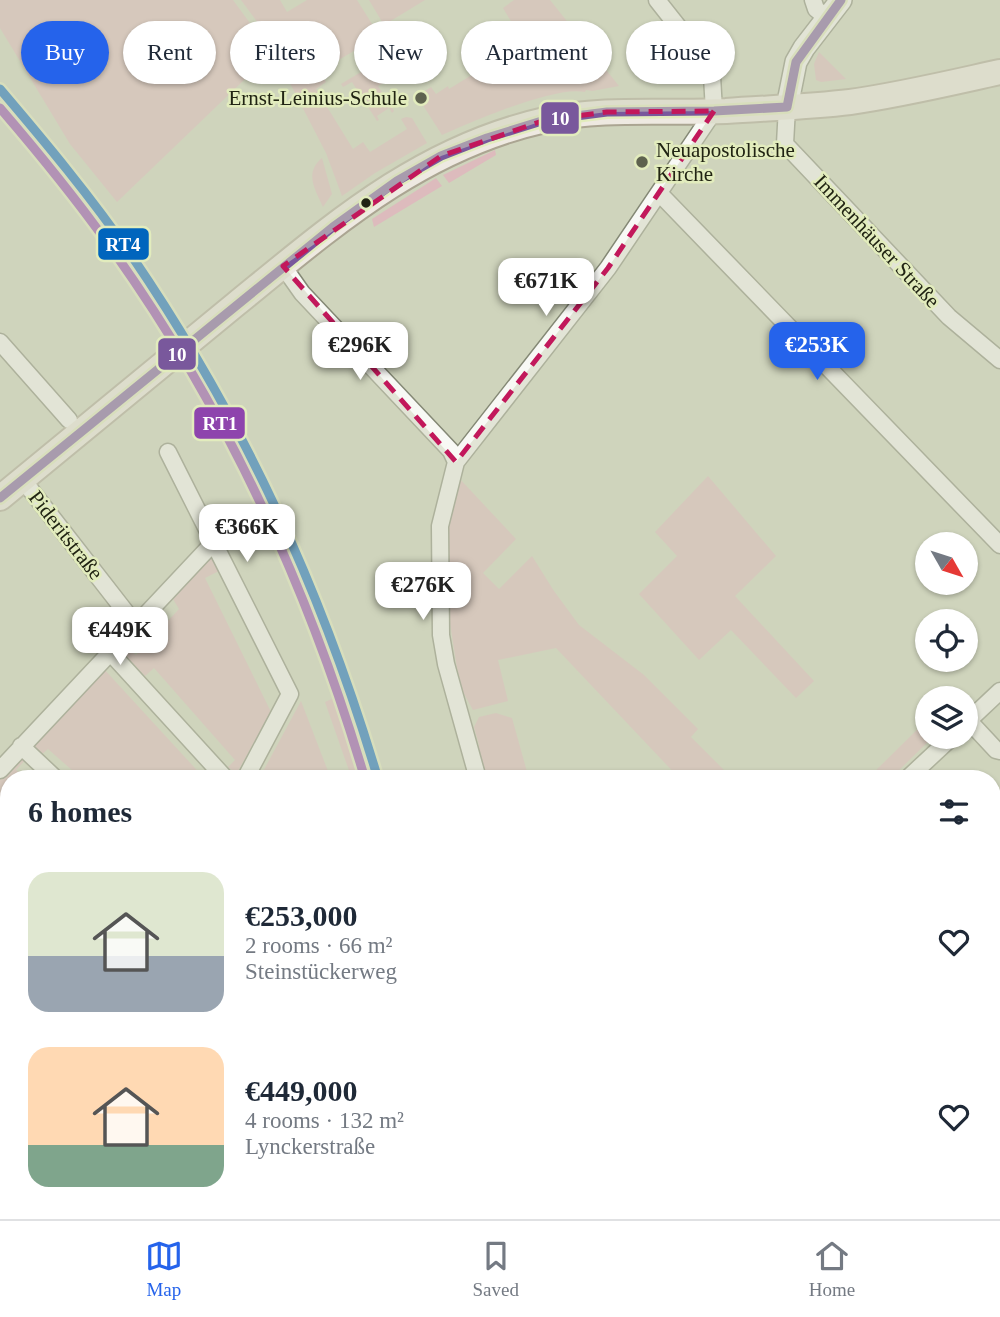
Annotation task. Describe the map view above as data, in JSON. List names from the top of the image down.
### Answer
{
  "streets": {
    "street": ["Immenhäuser Straße", "Pideritstraße"]
  },
  "places": ["Ernst-Leinius-Schule", "Neuapostolische Kirche"],
  "lines": ["transit line 10", "transit line RT4", "transit line RT1"],
  "north": "bottom right",
  "page": {
    "chip": [
      "Buy",
      "Rent",
      "Filters",
      "New",
      "Apartment",
      "House"
    ],
    "price": [
      "€671K",
      "€296K",
      "€253K",
      "€366K",
      "€276K",
      "€449K"
    ],
    "heading": "6 homes",
    "list": [
      {
        "name": "€253,000",
        "note": "2 rooms · 66 m² · Steinstückerweg"
      },
      {
        "name": "€449,000",
        "note": "4 rooms · 132 m² · Lynckerstraße"
      }
    ],
    "tabs": ["Map", "Saved", "Home"]
  }
}
